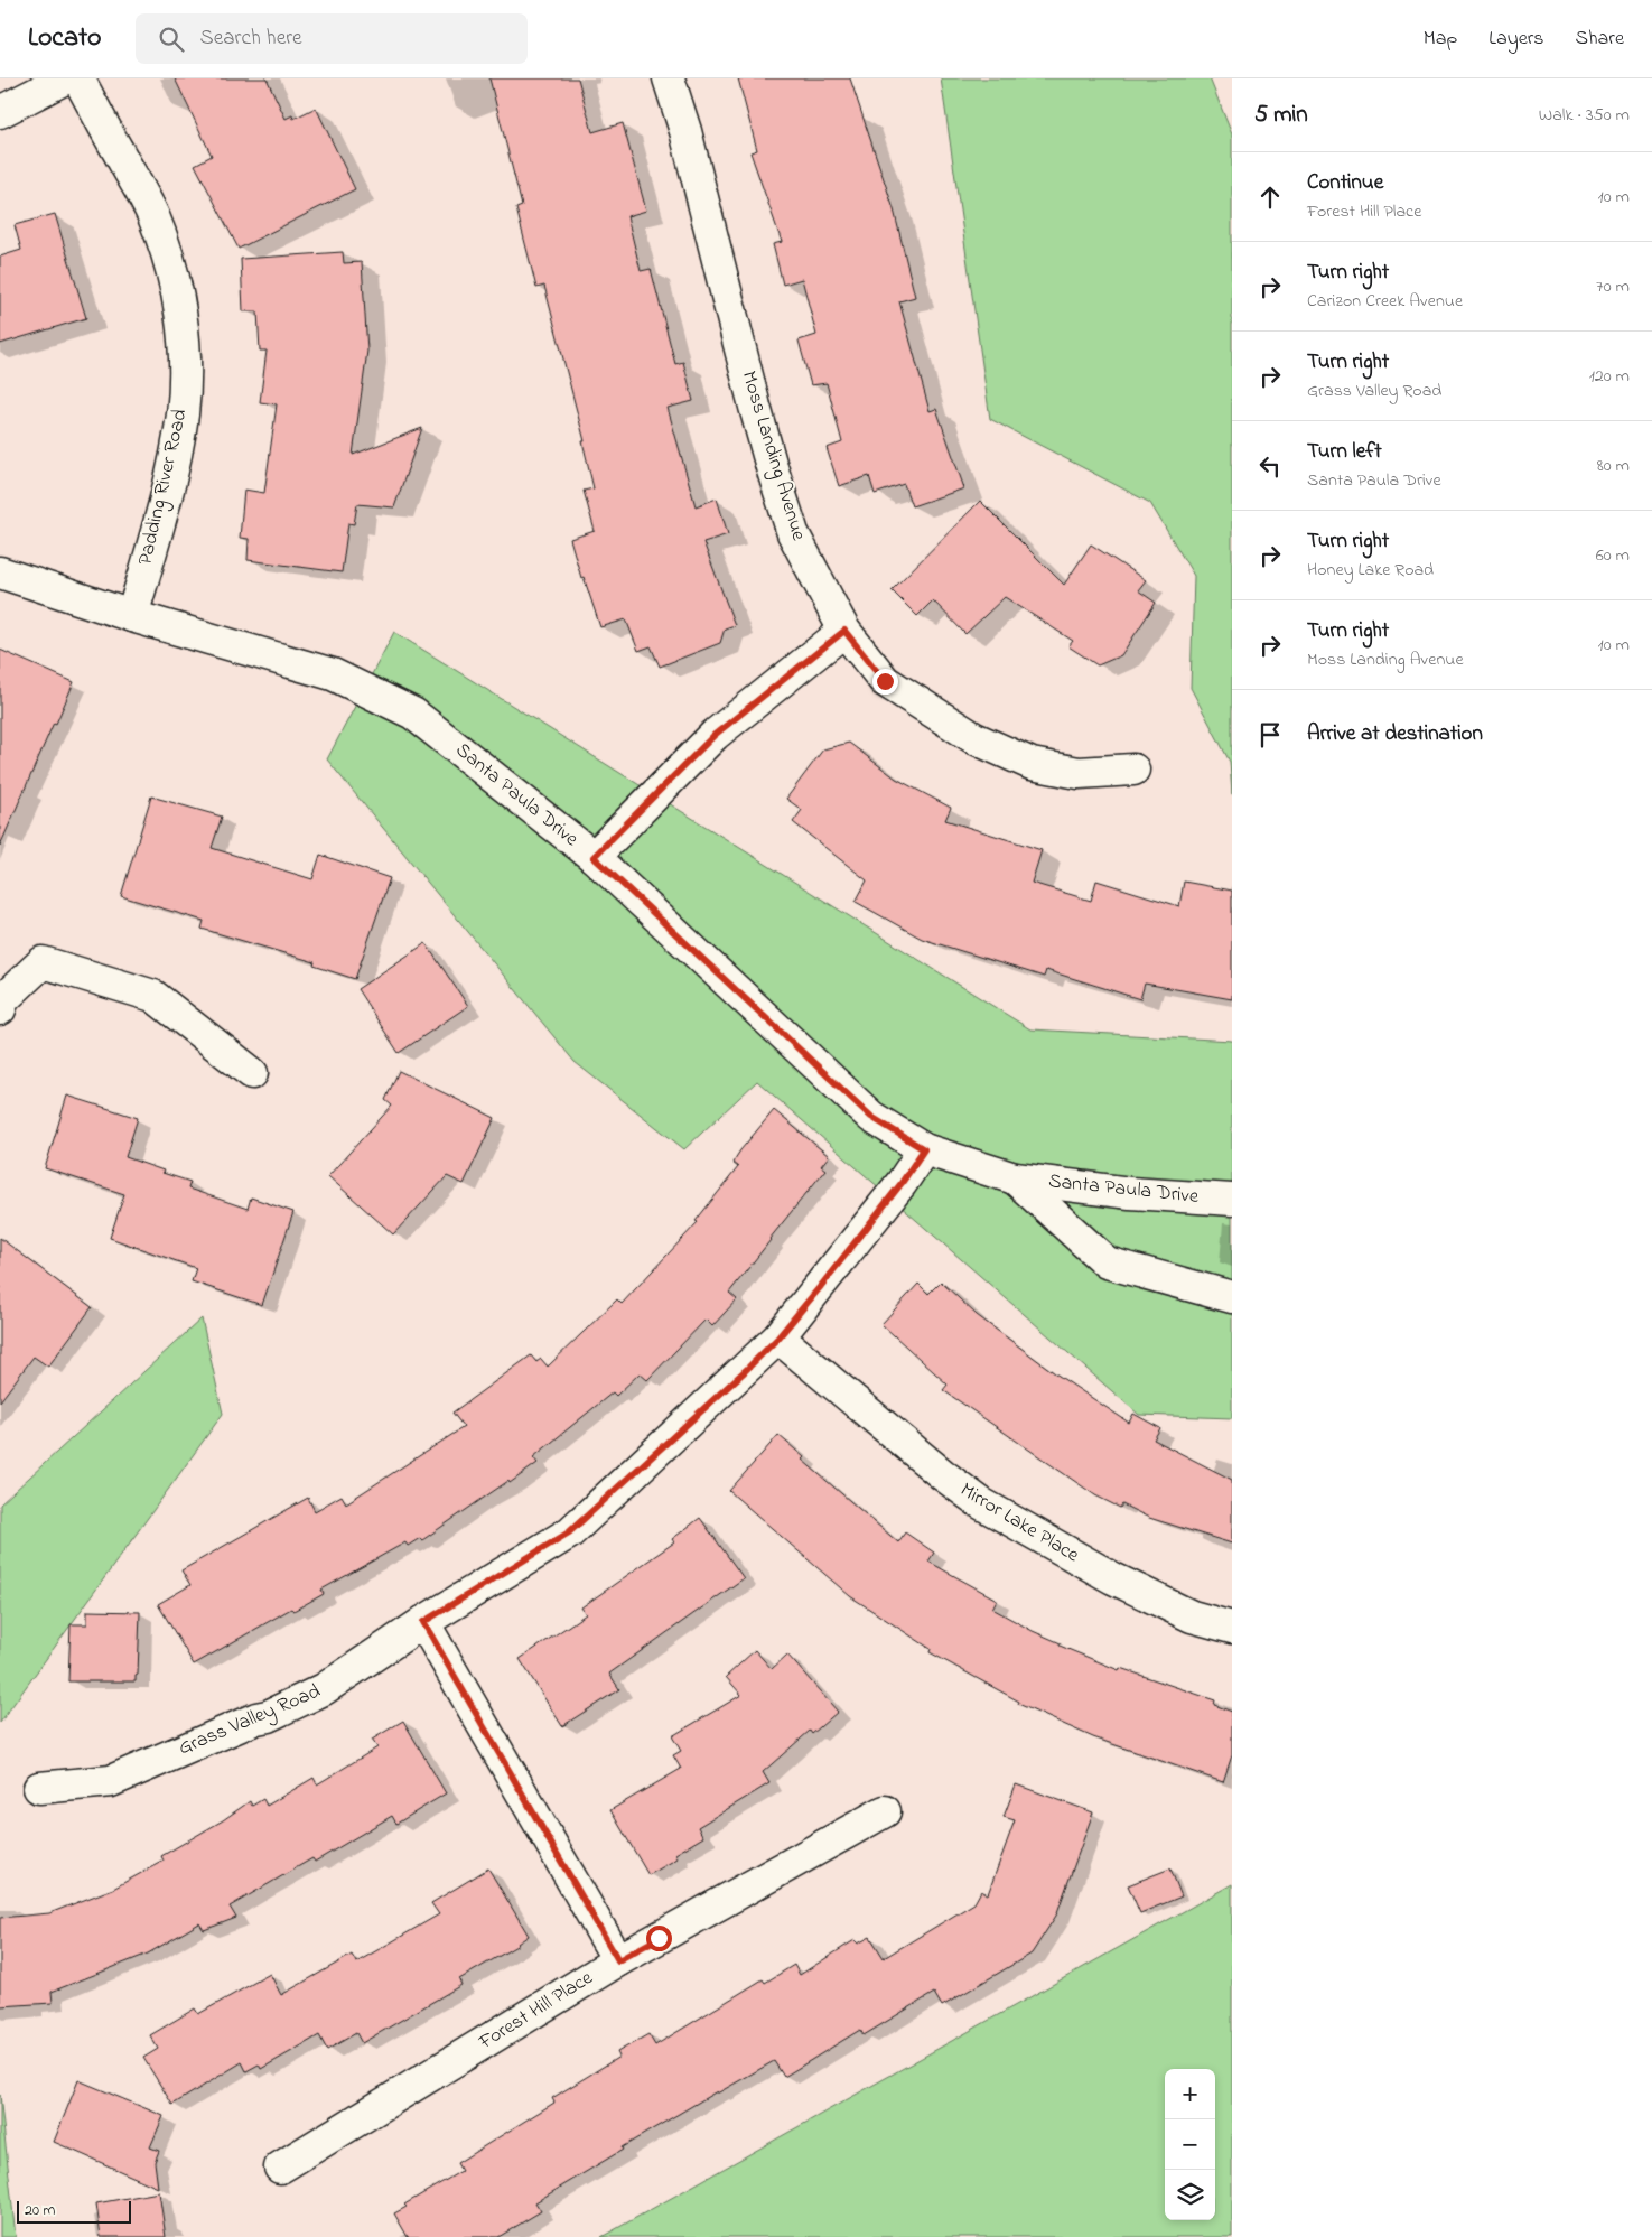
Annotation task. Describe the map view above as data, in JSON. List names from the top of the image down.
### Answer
{
  "streets": {
    "street": [
      "Moss Landing Avenue",
      "Padding River Road",
      "Santa Paula Drive",
      "Mirror Lake Place",
      "Grass Valley Road",
      "Forest Hill Place"
    ]
  },
  "crossings": [
    ["Padding River Road", "Santa Paula Drive"],
    ["Santa Paula Drive", "Grass Valley Road"],
    ["Mirror Lake Place", "Grass Valley Road"]
  ],
  "scale_bar": "20 m",
  "page": {
    "header": "Locato",
    "search": "Search here",
    "nav": ["Map", "Layers", "Share"],
    "heading": ["5 min", "Walk · 350 m"],
    "list": [
      ["Continue", "Forest Hill Place", "10 m"],
      ["Turn right", "Carizon Creek Avenue", "70 m"],
      ["Turn right", "Grass Valley Road", "120 m"],
      ["Turn left", "Santa Paula Drive", "80 m"],
      ["Turn right", "Honey Lake Road", "60 m"],
      ["Turn right", "Moss Landing Avenue", "10 m"],
      "Arrive at destination"
    ],
    "map_buttons": ["+", "−"],
    "scale": "20 m"
  }
}
